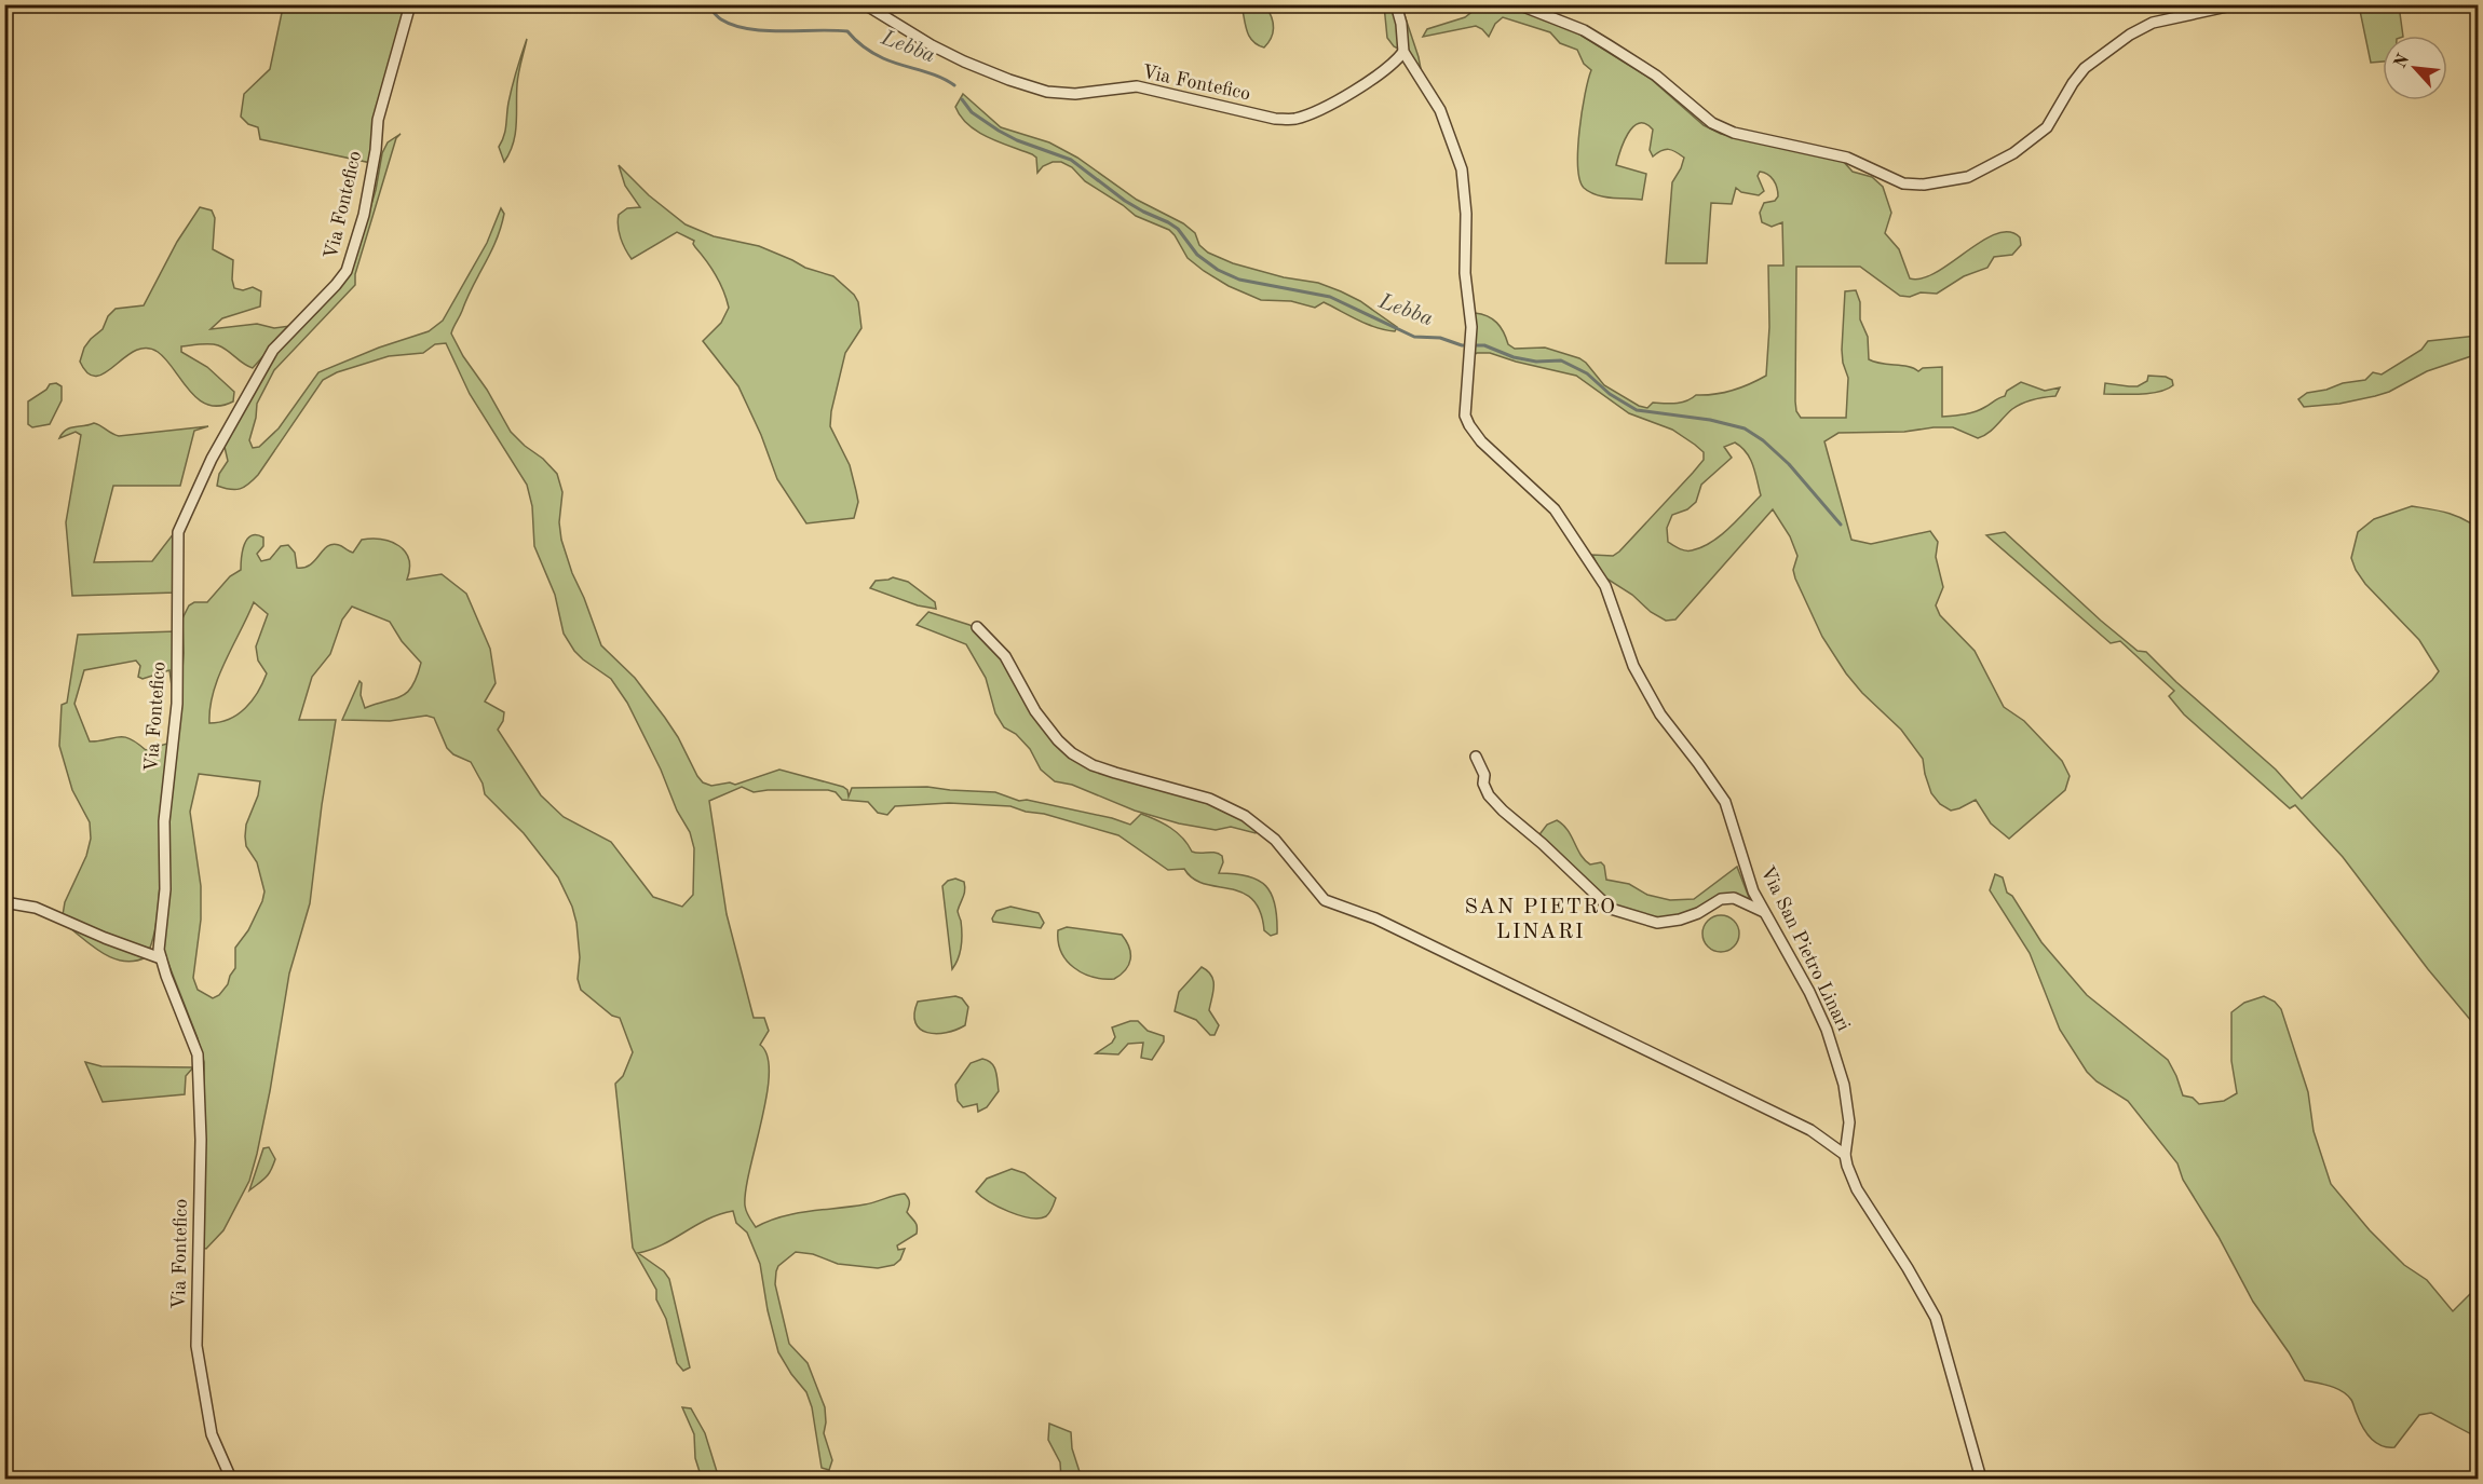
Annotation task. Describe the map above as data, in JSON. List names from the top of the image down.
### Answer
{
  "streets": {
    "street": ["Via Fontefico", "Via San Pietro Linari"]
  },
  "crossings": [
    ["Via Fontefico", "Via San Pietro Linari"]
  ],
  "districts": ["SAN PIETRO LINARI"],
  "water": ["Lebba"],
  "north": "top left"
}
